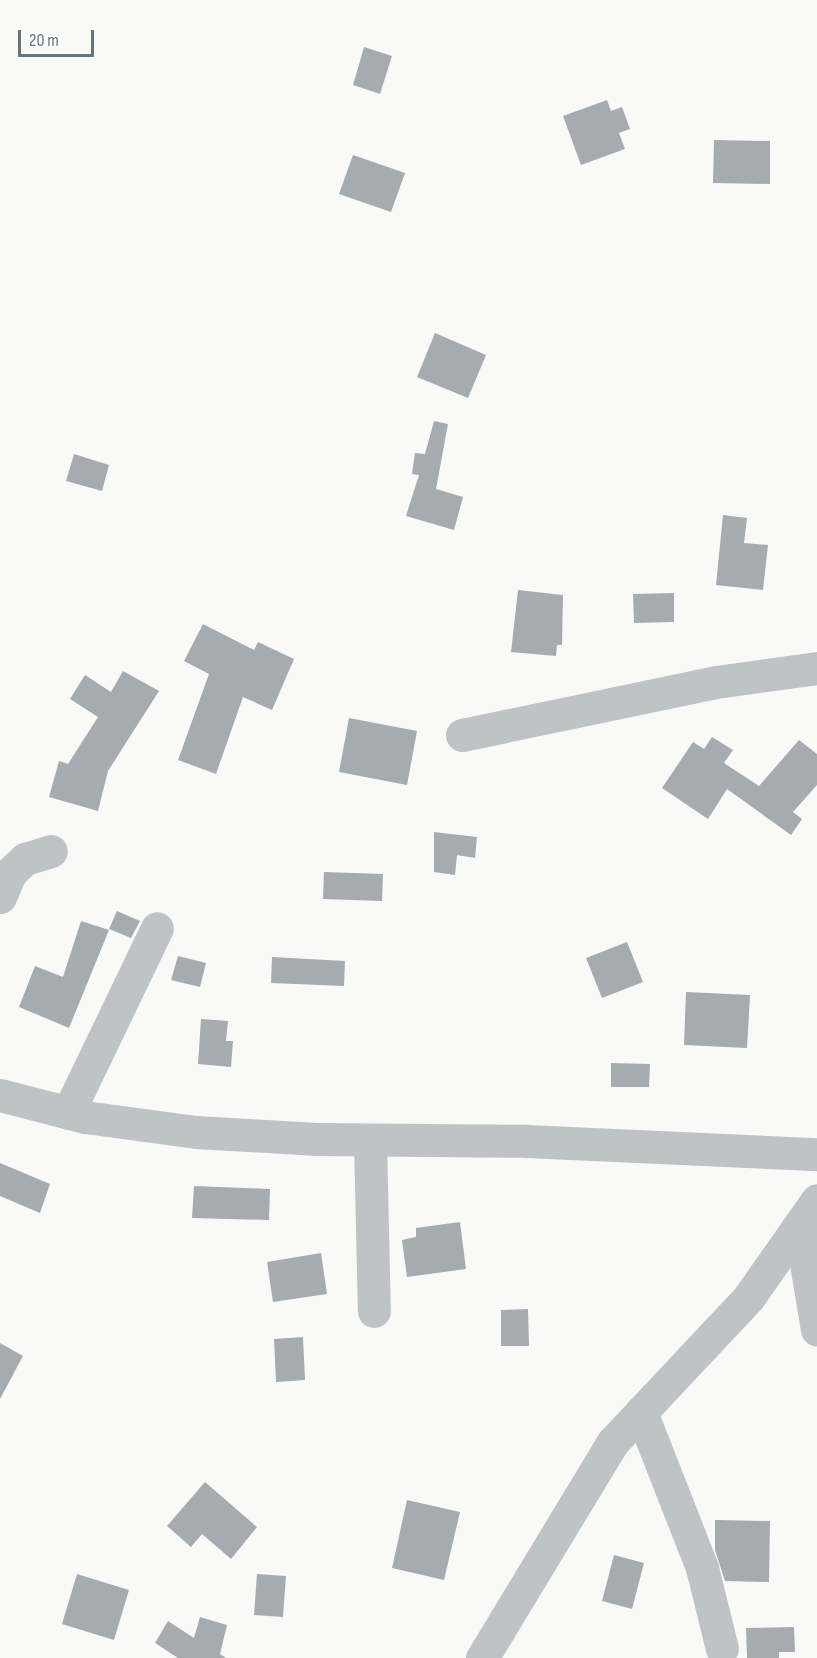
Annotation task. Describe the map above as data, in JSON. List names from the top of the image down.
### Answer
{
  "scale_bar": "20 m"
}
